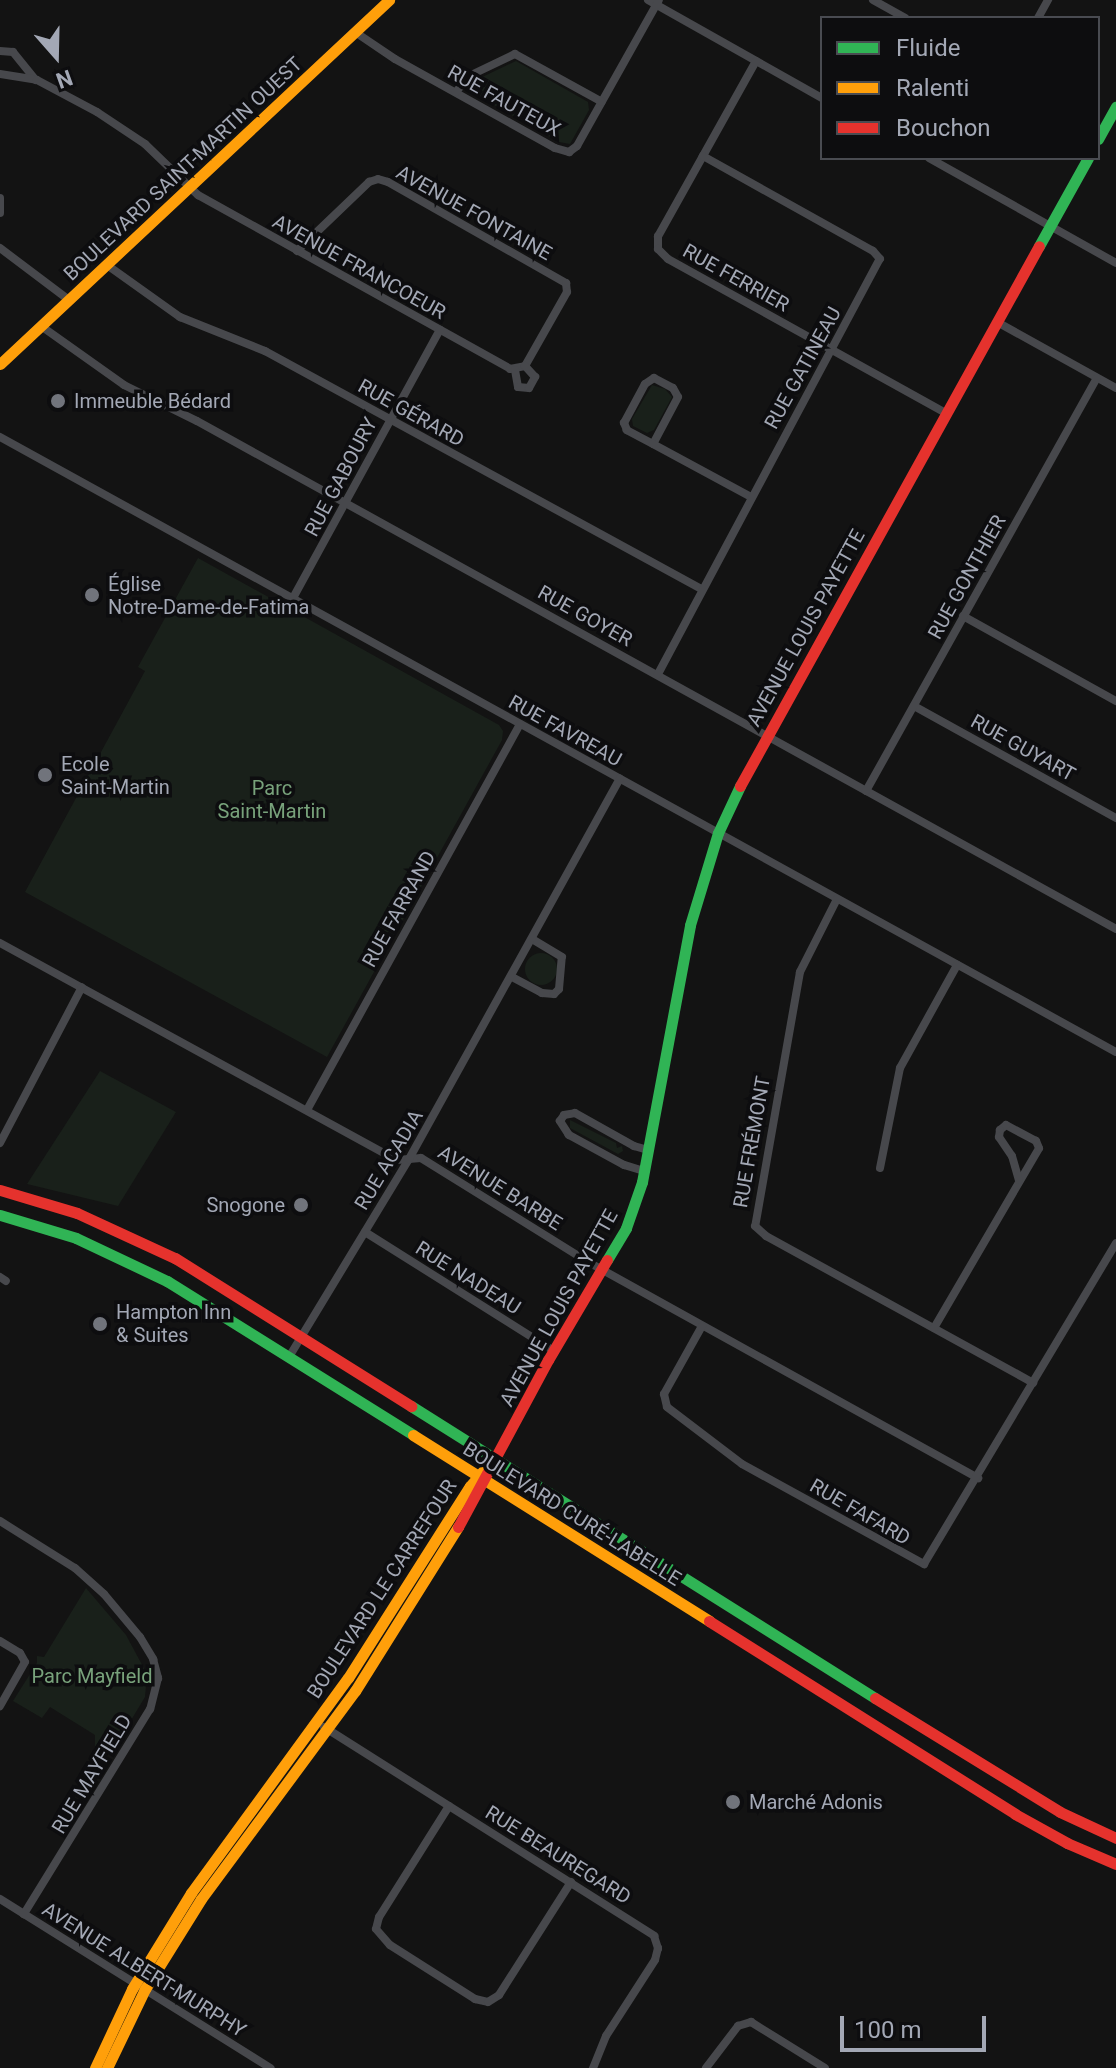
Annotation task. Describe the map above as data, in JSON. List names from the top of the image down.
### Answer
{
  "streets": {
    "main road": [
      "BOULEVARD SAINT-MARTIN OUEST",
      "AVENUE LOUIS PAYETTE",
      "BOULEVARD CURÉ-LABELLE",
      "BOULEVARD LE CARREFOUR"
    ],
    "street": [
      "RUE FAUTEUX",
      "AVENUE FONTAINE",
      "AVENUE FRANCOEUR",
      "RUE FERRIER",
      "RUE GATINEAU",
      "RUE GÉRARD",
      "RUE GABOURY",
      "RUE GONTHIER",
      "RUE GOYER",
      "RUE FAVREAU",
      "RUE GUYART",
      "RUE FARRAND",
      "RUE FRÉMONT",
      "RUE ACADIA",
      "AVENUE BARBE",
      "RUE NADEAU",
      "RUE FAFARD",
      "RUE MAYFIELD",
      "RUE BEAUREGARD",
      "AVENUE ALBERT-MURPHY"
    ]
  },
  "crossings": [
    ["RUE FAUTEUX", "BOULEVARD SAINT-MARTIN OUEST"],
    ["BOULEVARD SAINT-MARTIN OUEST", "AVENUE FRANCOEUR"],
    ["BOULEVARD SAINT-MARTIN OUEST", "RUE GÉRARD"],
    ["BOULEVARD SAINT-MARTIN OUEST", "RUE GOYER"],
    ["AVENUE FONTAINE", "AVENUE FRANCOEUR"],
    ["AVENUE FRANCOEUR", "RUE GABOURY"],
    ["RUE FERRIER", "RUE GATINEAU"],
    ["RUE FERRIER", "AVENUE LOUIS PAYETTE"],
    ["RUE GATINEAU", "RUE GÉRARD"],
    ["RUE GATINEAU", "RUE GOYER"],
    ["RUE GÉRARD", "RUE GABOURY"],
    ["RUE GABOURY", "RUE GOYER"],
    ["RUE GABOURY", "RUE FAVREAU"],
    ["RUE GONTHIER", "RUE GOYER"],
    ["RUE GONTHIER", "RUE GUYART"],
    ["RUE GOYER", "AVENUE LOUIS PAYETTE"],
    ["AVENUE LOUIS PAYETTE", "RUE FAVREAU"],
    ["AVENUE LOUIS PAYETTE", "AVENUE BARBE"],
    ["AVENUE LOUIS PAYETTE", "RUE NADEAU"],
    ["AVENUE LOUIS PAYETTE", "BOULEVARD CURÉ-LABELLE"],
    ["AVENUE LOUIS PAYETTE", "BOULEVARD LE CARREFOUR"],
    ["RUE FAVREAU", "RUE FARRAND"],
    ["RUE FAVREAU", "RUE FRÉMONT"],
    ["RUE FAVREAU", "RUE ACADIA"],
    ["RUE FARRAND", "AVENUE BARBE"],
    ["RUE FRÉMONT", "RUE FAFARD"],
    ["RUE ACADIA", "AVENUE BARBE"],
    ["RUE ACADIA", "RUE NADEAU"],
    ["RUE ACADIA", "BOULEVARD CURÉ-LABELLE"],
    ["AVENUE BARBE", "RUE FAFARD"],
    ["BOULEVARD CURÉ-LABELLE", "BOULEVARD LE CARREFOUR"],
    ["BOULEVARD LE CARREFOUR", "RUE BEAUREGARD"],
    ["BOULEVARD LE CARREFOUR", "AVENUE ALBERT-MURPHY"],
    ["RUE MAYFIELD", "AVENUE ALBERT-MURPHY"]
  ],
  "parks": ["Parc Saint-Martin", "Parc Mayfield"],
  "places": [
    "Immeuble Bédard",
    "Église Notre-Dame-de-Fatima",
    "Ecole Saint-Martin",
    "Snogone",
    "Hampton Inn & Suites",
    "Marché Adonis"
  ],
  "legend": ["Fluide", "Ralenti", "Bouchon"],
  "scale_bar": "100 m",
  "north": "bottom"
}
